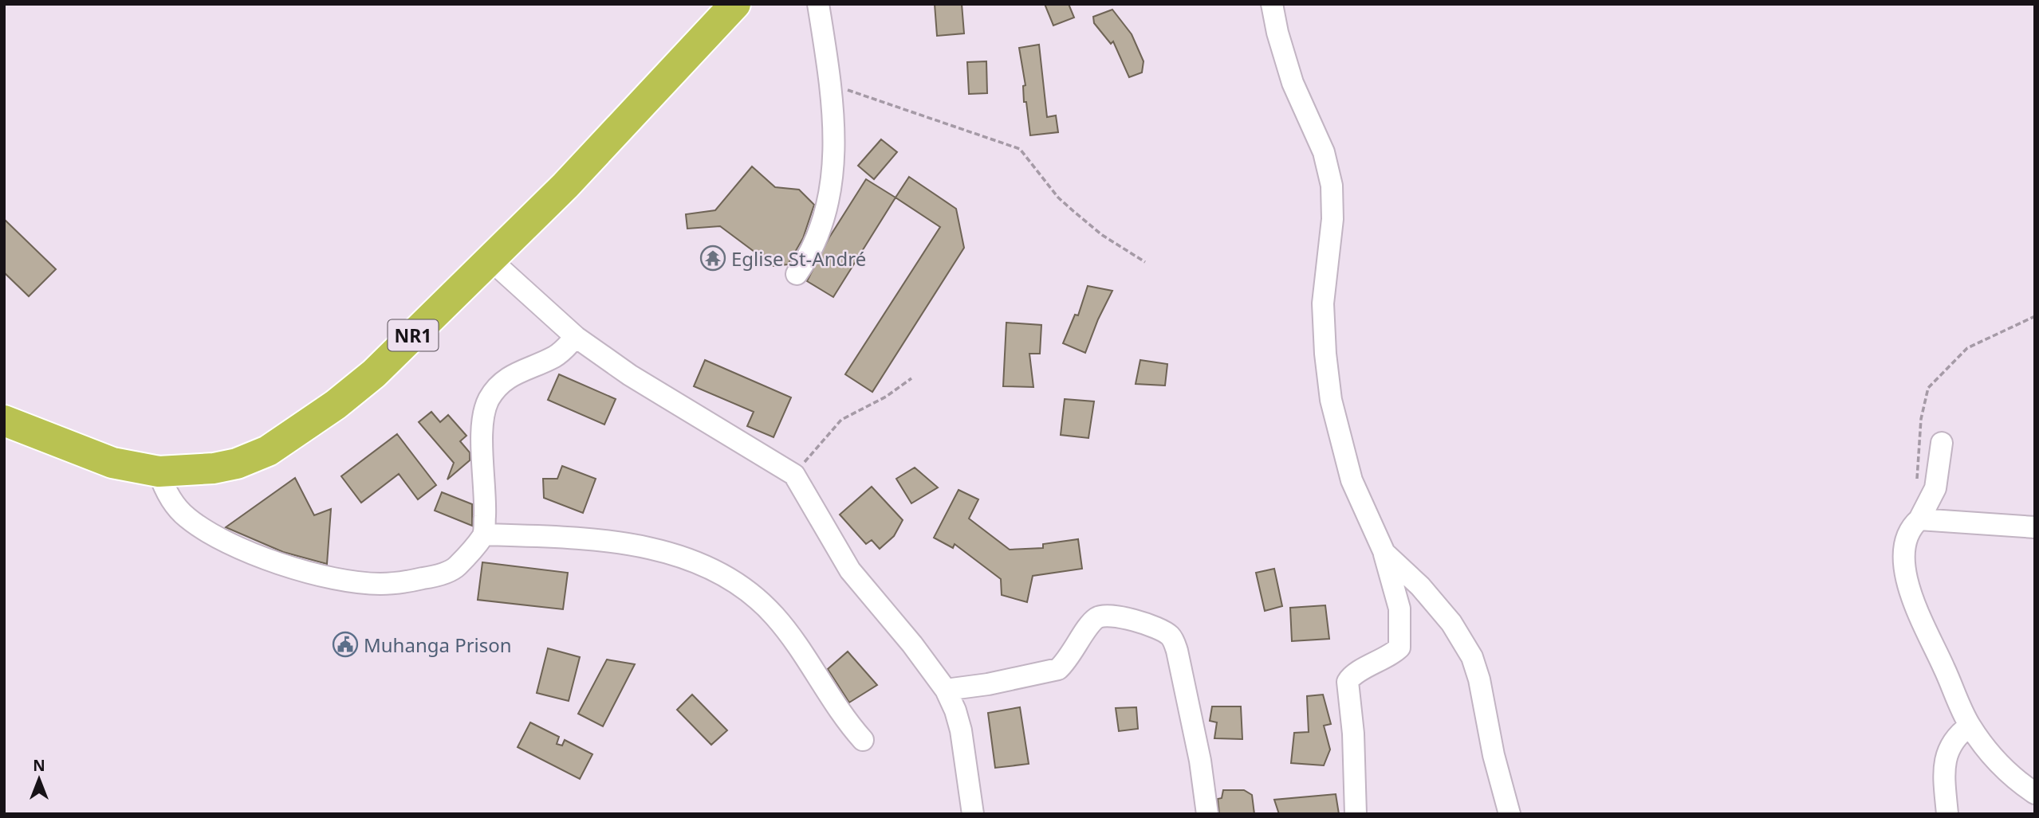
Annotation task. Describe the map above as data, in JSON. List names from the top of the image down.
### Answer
{
  "streets": {
    "highway": ["NR1"]
  },
  "places": {
    "temple": ["Eglise St-André"],
    "public building": ["Muhanga Prison"]
  },
  "north": "top"
}
